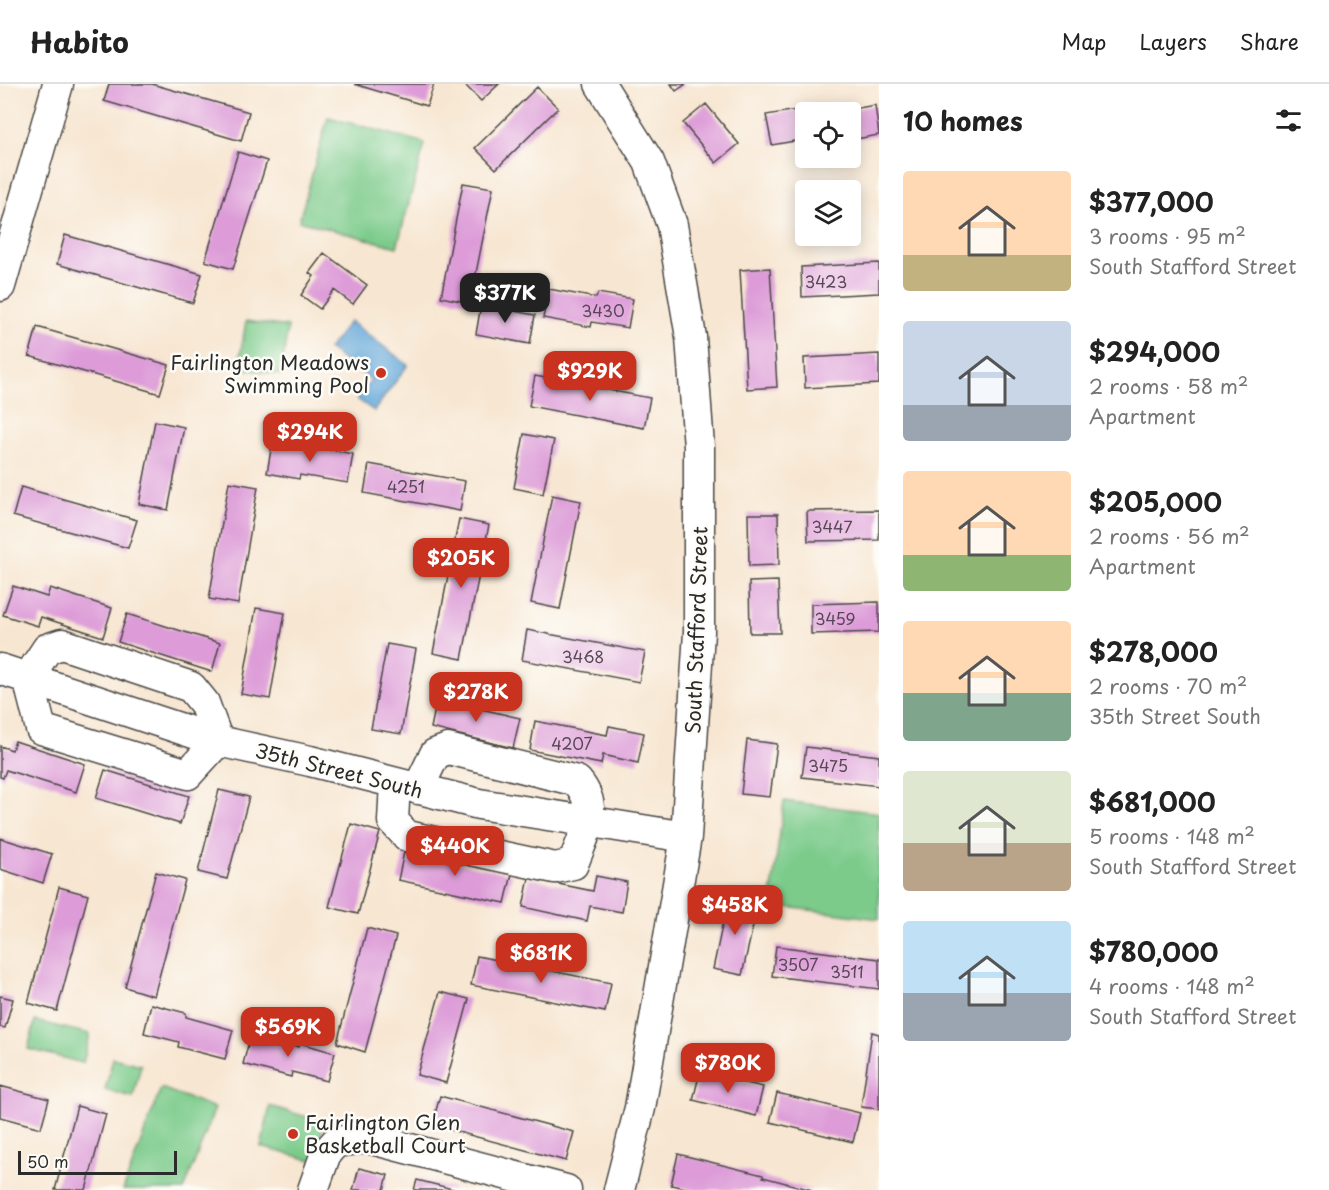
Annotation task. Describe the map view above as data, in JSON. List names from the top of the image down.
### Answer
{
  "streets": {
    "street": ["South Stafford Street", "35th Street South"]
  },
  "crossings": [
    ["South Stafford Street", "35th Street South"]
  ],
  "places": ["Fairlington Meadows Swimming Pool", "Fairlington Glen Basketball Court"],
  "house_numbers": [
    "3423",
    "3430",
    "4251",
    "3447",
    "3459",
    "3468",
    "4207",
    "3475",
    "3507",
    "3511"
  ],
  "scale_bar": "50 m",
  "page": {
    "header": "Habito",
    "nav": ["Map", "Layers", "Share"],
    "heading": "10 homes",
    "list": [
      {
        "name": "$377,000",
        "note": "3 rooms · 95 m² · South Stafford Street"
      },
      {
        "name": "$294,000",
        "note": "2 rooms · 58 m² · Apartment"
      },
      {
        "name": "$205,000",
        "note": "2 rooms · 56 m² · Apartment"
      },
      {
        "name": "$278,000",
        "note": "2 rooms · 70 m² · 35th Street South"
      },
      {
        "name": "$681,000",
        "note": "5 rooms · 148 m² · South Stafford Street"
      },
      {
        "name": "$780,000",
        "note": "4 rooms · 148 m² · South Stafford Street"
      }
    ],
    "price": [
      "$377K",
      "$929K",
      "$294K",
      "$205K",
      "$278K",
      "$440K",
      "$458K",
      "$681K",
      "$569K",
      "$780K"
    ],
    "scale": "50 m"
  }
}
